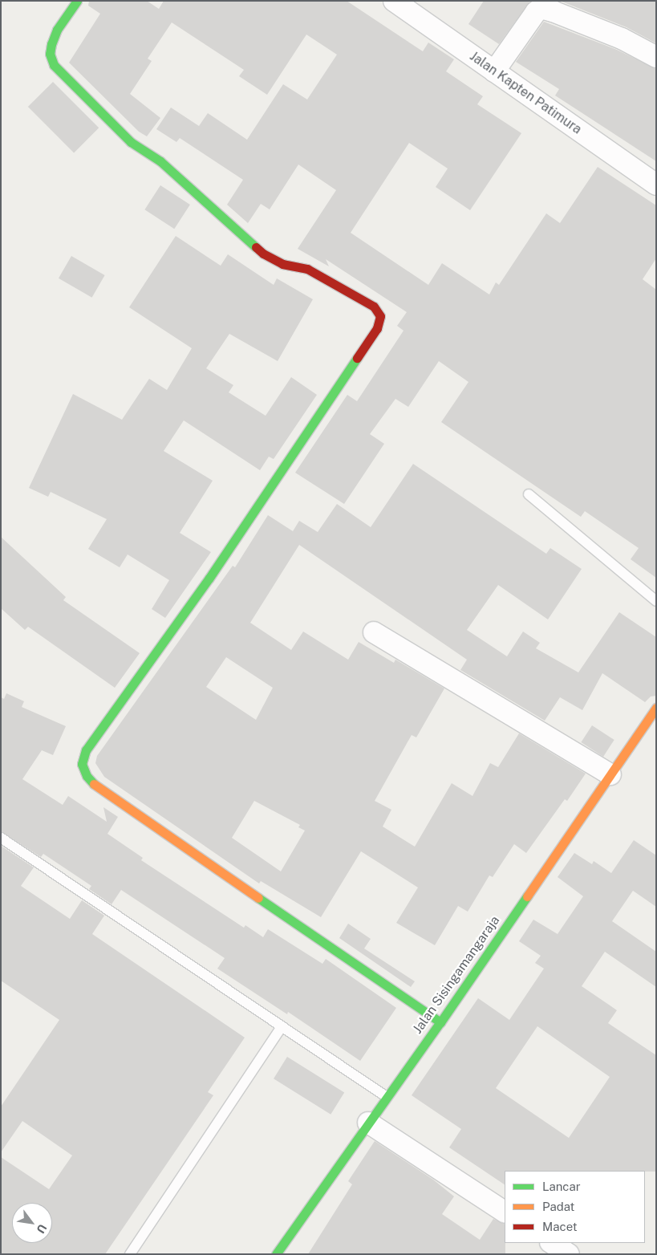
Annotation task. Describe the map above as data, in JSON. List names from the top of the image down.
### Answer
{
  "streets": {
    "street": ["Jalan Kapten Patimura", "Jalan Sisingamangaraja"]
  },
  "legend": ["Lancar", "Padat", "Macet"],
  "north": "bottom right"
}
